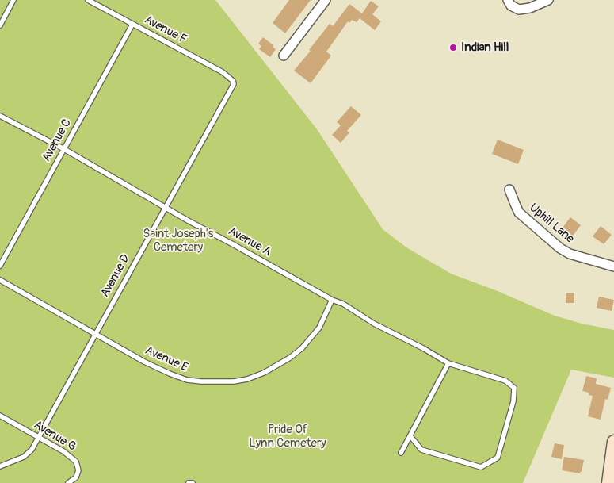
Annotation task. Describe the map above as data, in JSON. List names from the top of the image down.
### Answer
{
  "streets": {
    "street": ["Uphill Lane"],
    "lane": [
      "Avenue F",
      "Avenue C",
      "Avenue A",
      "Avenue D",
      "Avenue E",
      "Avenue G"
    ]
  },
  "crossings": [
    ["Avenue F", "Avenue C"],
    ["Avenue F", "Avenue D"],
    ["Avenue C", "Avenue A"],
    ["Avenue A", "Avenue D"],
    ["Avenue A", "Avenue E"],
    ["Avenue D", "Avenue E"],
    ["Avenue D", "Avenue G"]
  ],
  "parks": ["Saint Joseph's Cemetery", "Pride Of Lynn Cemetery"],
  "places": ["Indian Hill"]
}
